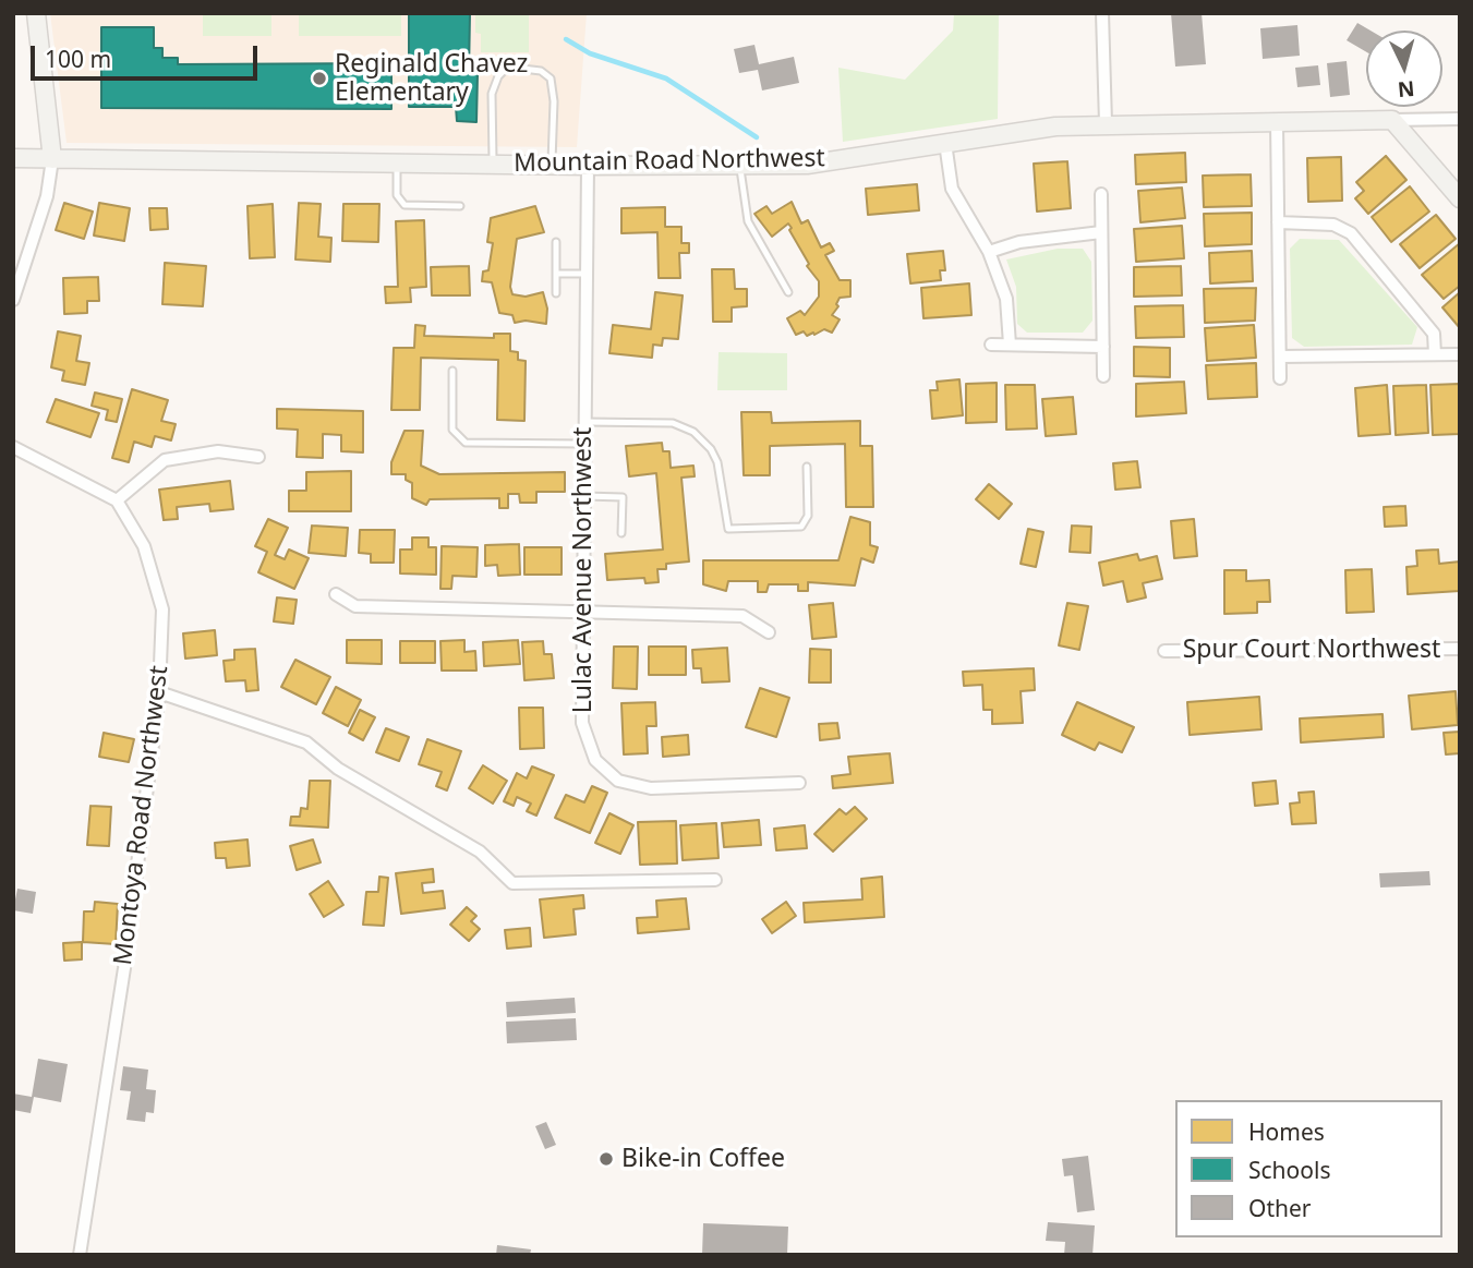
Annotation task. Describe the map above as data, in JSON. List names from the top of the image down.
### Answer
{
  "streets": {
    "street": [
      "Mountain Road Northwest",
      "Lulac Avenue Northwest",
      "Spur Court Northwest",
      "Montoya Road Northwest"
    ]
  },
  "crossings": [
    ["Mountain Road Northwest", "Lulac Avenue Northwest"]
  ],
  "places": ["Reginald Chavez Elementary", "Bike-in Coffee"],
  "legend": ["Homes", "Schools", "Other"],
  "scale_bar": "100 m",
  "north": "bottom"
}
